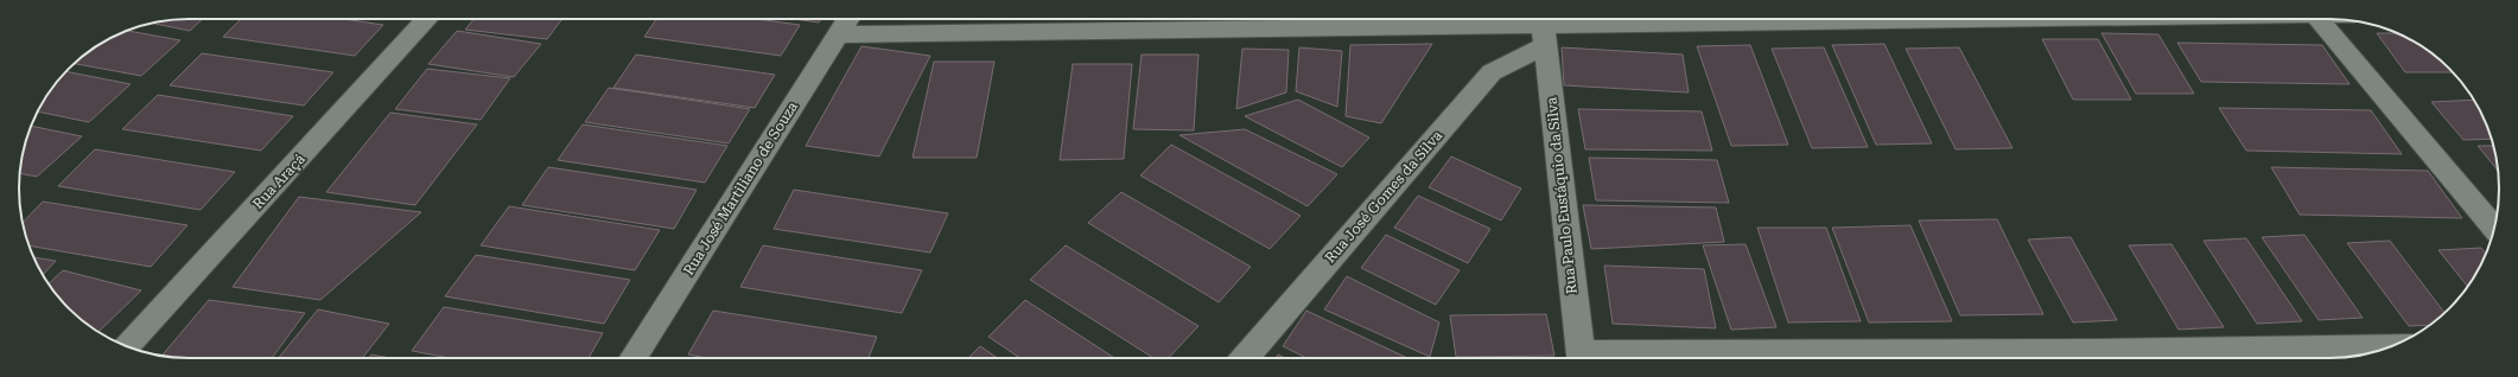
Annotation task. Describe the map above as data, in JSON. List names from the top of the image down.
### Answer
{
  "streets": {
    "street": [
      "Rua Araçá",
      "Rua José Martiliano de Souza",
      "Rua Paulo Eustáquio da Silva",
      "Rua José Gomes da Silva"
    ]
  },
  "crossings": [
    ["Rua Paulo Eustáquio da Silva", "Rua José Gomes da Silva"]
  ]
}
